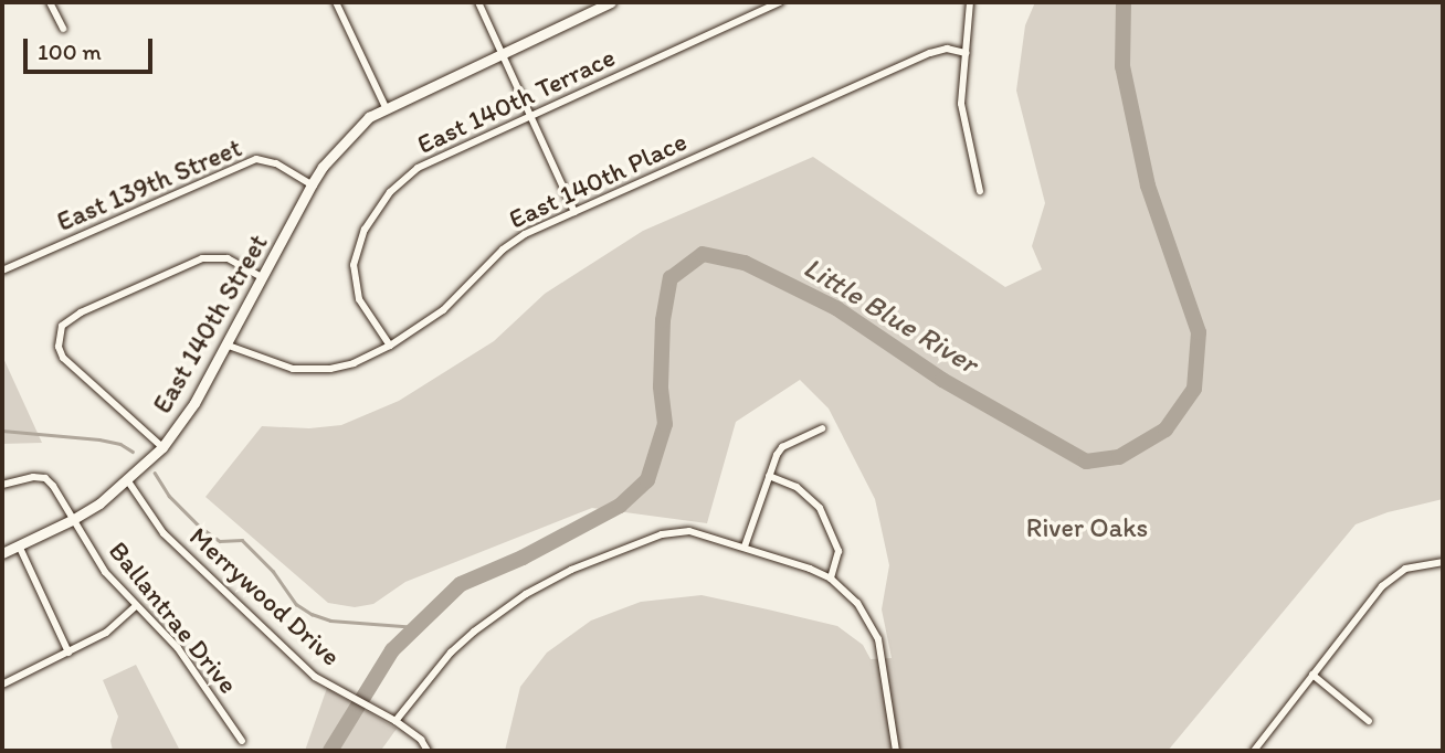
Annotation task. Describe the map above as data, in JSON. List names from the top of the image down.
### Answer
{
  "streets": {
    "street": [
      "East 140th Terrace",
      "East 140th Place",
      "East 139th Street",
      "East 140th Street",
      "Merrywood Drive",
      "Ballantrae Drive"
    ]
  },
  "crossings": [
    ["East 140th Terrace", "East 140th Place"],
    ["East 140th Place", "East 140th Street"],
    ["East 139th Street", "East 140th Street"],
    ["East 140th Street", "Merrywood Drive"],
    ["East 140th Street", "Ballantrae Drive"]
  ],
  "water": ["Little Blue River"],
  "parks": ["River Oaks"],
  "scale_bar": "100 m"
}
